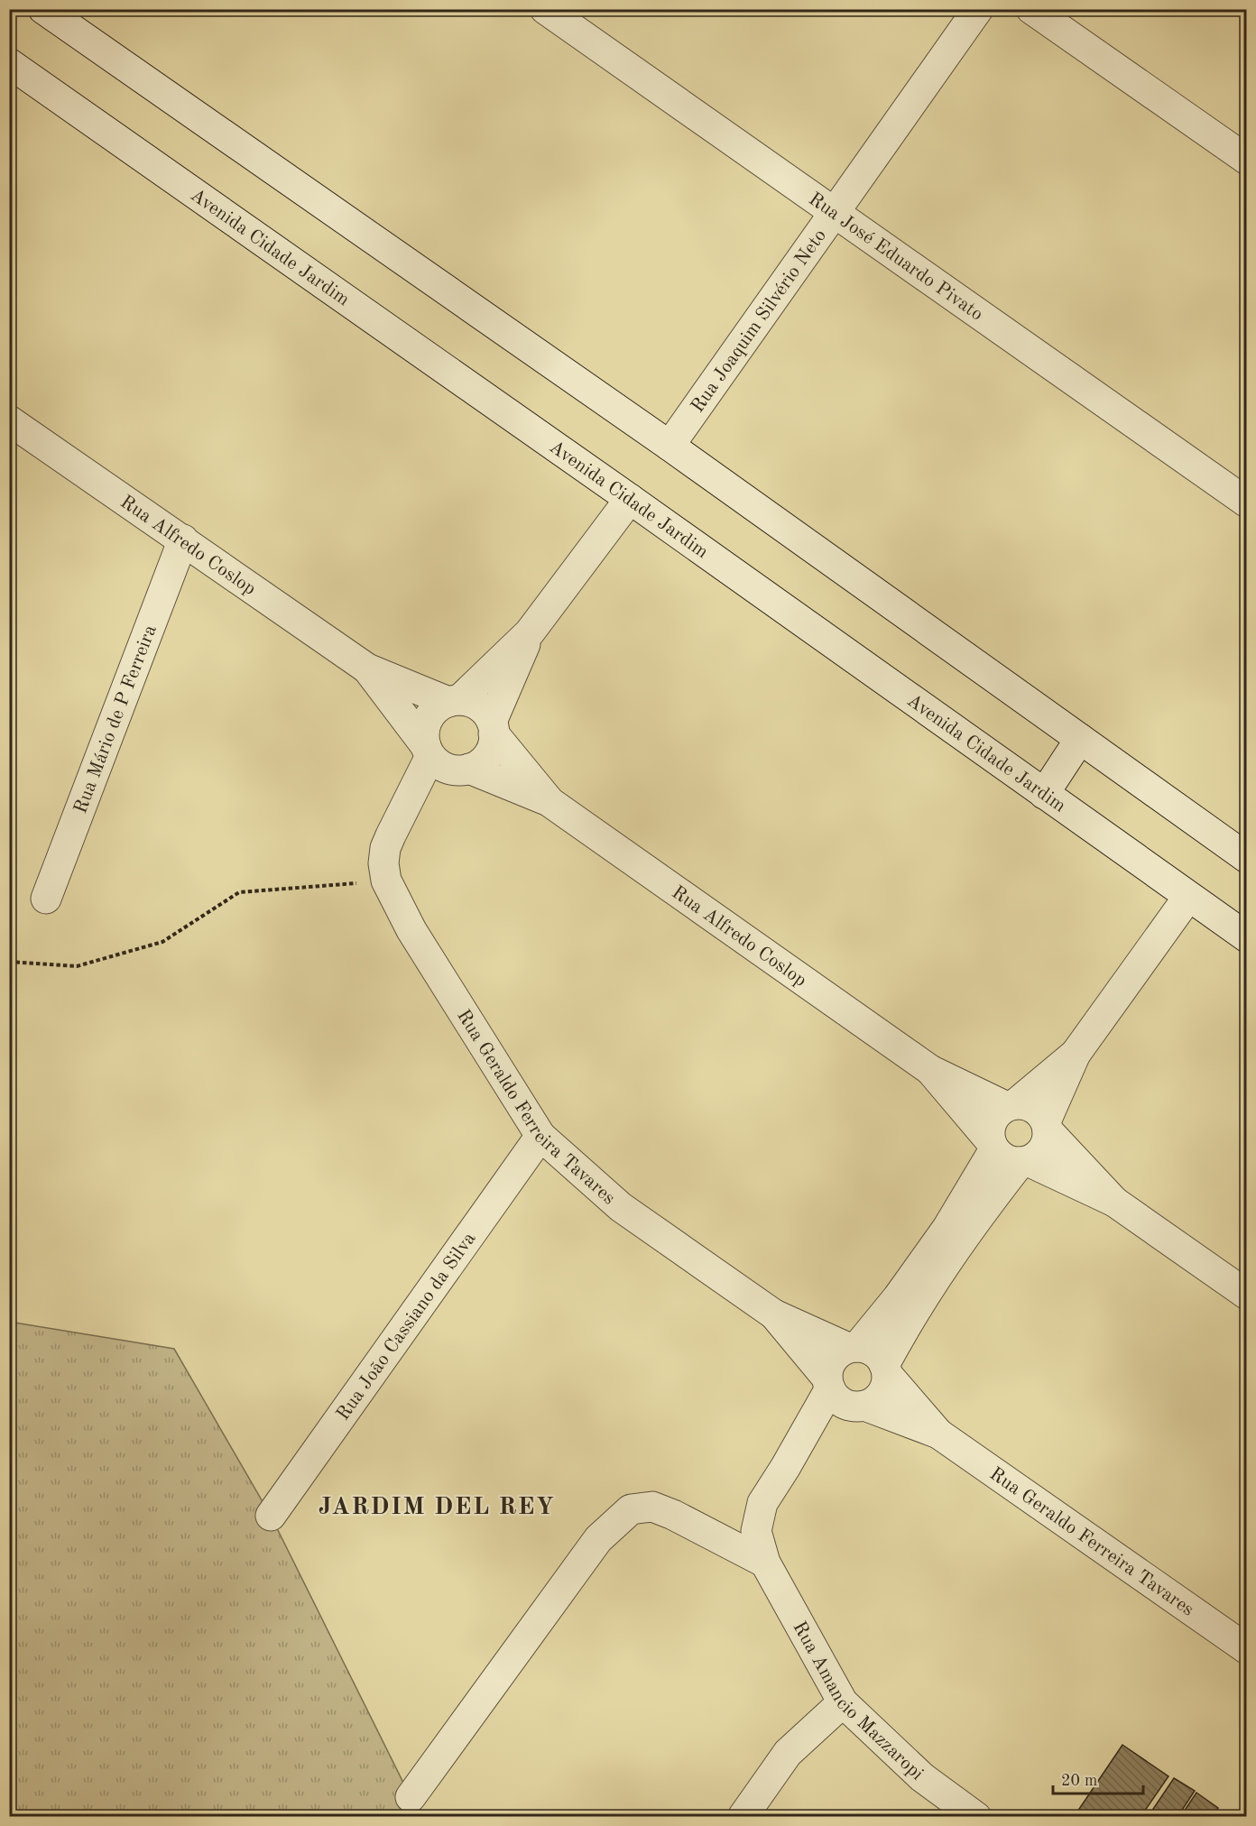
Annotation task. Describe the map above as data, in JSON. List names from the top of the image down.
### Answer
{
  "streets": {
    "street": [
      "Avenida Cidade Jardim",
      "Rua José Eduardo Pivato",
      "Rua Joaquim Silvério Neto",
      "Rua Alfredo Coslop",
      "Rua Mário de P Ferreira",
      "Rua Geraldo Ferreira Tavares",
      "Rua João Cassiano da Silva",
      "Rua Amancio Mazzaropi"
    ]
  },
  "crossings": [
    ["Rua José Eduardo Pivato", "Rua Joaquim Silvério Neto"],
    ["Rua Alfredo Coslop", "Rua Mário de P Ferreira"],
    ["Rua Alfredo Coslop", "Rua Geraldo Ferreira Tavares"],
    ["Rua Geraldo Ferreira Tavares", "Rua João Cassiano da Silva"]
  ],
  "districts": ["JARDIM DEL REY"],
  "scale_bar": "20 m"
}
